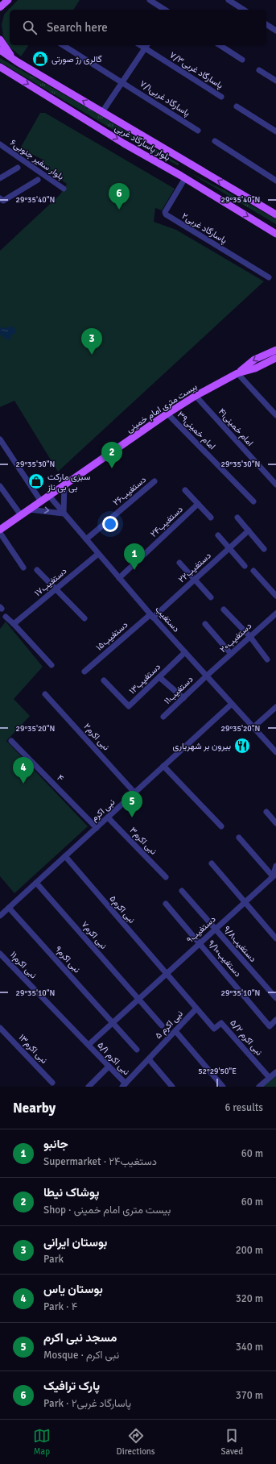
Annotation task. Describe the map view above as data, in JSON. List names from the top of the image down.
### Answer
{
  "streets": {
    "main road": ["بلوار پاسارگاد غربی", "بیست متری امام خمینی"],
    "street": [
      "پاسارگاد غربی۷/۳",
      "پاسارگاد غربی۷/۱",
      "بلوار سفیر جنوبی۶",
      "پاسارگاد غربی۲",
      "امام خمینی۴۱",
      "امام خمینی۳۹",
      "دستغیب۲۶",
      "دستغیب۲۴",
      "دستغیب۲۲",
      "دستغیب۱۷",
      "دستغیب",
      "دستغیب۱۵",
      "دستغیب۲۰",
      "دستغیب۱۳",
      "دستغیب۱۱",
      "نبی اکرم۲",
      "۴",
      "نبی اکرم",
      "نبی اکرم۳",
      "نبی اکرم۵",
      "دستغیب۹",
      "نبی اکرم۷",
      "دستغیب۹/۸",
      "دستغیب۹/۱۰",
      "نبی اکرم۹",
      "نبی اکرم۱۱",
      "نبی اکرم ۵",
      "نبی اکرم ۵/۲",
      "نبی اکرم۱۳",
      "نبی اکرم ۵/۱"
    ]
  },
  "crossings": [
    ["بلوار پاسارگاد غربی", "پاسارگاد غربی۲"],
    ["بیست متری امام خمینی", "امام خمینی۴۱"],
    ["بیست متری امام خمینی", "امام خمینی۳۹"],
    ["بیست متری امام خمینی", "دستغیب"],
    ["دستغیب۲۶", "دستغیب"],
    ["دستغیب۲۴", "دستغیب"],
    ["دستغیب۲۲", "دستغیب"],
    ["دستغیب۲۲", "دستغیب۱۵"],
    ["دستغیب۱۷", "دستغیب"],
    ["دستغیب", "دستغیب۱۵"],
    ["دستغیب", "دستغیب۲۰"],
    ["دستغیب", "دستغیب۱۳"],
    ["دستغیب", "دستغیب۱۱"],
    ["دستغیب", "نبی اکرم"],
    ["دستغیب۲۰", "دستغیب۱۱"],
    ["نبی اکرم۲", "نبی اکرم"],
    ["۴", "نبی اکرم"],
    ["نبی اکرم", "نبی اکرم۳"],
    ["نبی اکرم", "نبی اکرم۵"],
    ["نبی اکرم", "نبی اکرم۷"],
    ["نبی اکرم", "نبی اکرم۹"],
    ["نبی اکرم۵", "دستغیب۹"],
    ["دستغیب۹", "نبی اکرم۷"],
    ["دستغیب۹", "دستغیب۹/۸"],
    ["دستغیب۹", "دستغیب۹/۱۰"],
    ["دستغیب۹", "نبی اکرم۹"],
    ["نبی اکرم۱۱", "نبی اکرم ۵/۱"],
    ["نبی اکرم ۵", "نبی اکرم ۵/۲"],
    ["نبی اکرم ۵", "نبی اکرم ۵/۱"]
  ],
  "places": {
    "shop": ["گالری رژ صورتی", "سبزی مارکت بی بی ناز"],
    "restaurant": ["بیرون بر شهریاری"]
  },
  "page": {
    "search": "Search here",
    "pins": [
      "6",
      "3",
      "2",
      "1",
      "4",
      "5"
    ],
    "heading": ["Nearby", "6 results"],
    "list": [
      {
        "mark": "1",
        "name": "جانبو",
        "note": "Supermarket · دستغیب۲۴",
        "value": "60 m"
      },
      {
        "mark": "2",
        "name": "پوشاک نیطا",
        "note": "Shop · بیست متری امام خمینی",
        "value": "60 m"
      },
      {
        "mark": "3",
        "name": "بوستان ایرانی",
        "note": "Park",
        "value": "200 m"
      },
      {
        "mark": "4",
        "name": "بوستان یاس",
        "note": "Park · ۴",
        "value": "320 m"
      },
      {
        "mark": "5",
        "name": "مسجد نبی اکرم",
        "note": "Mosque · نبی اکرم",
        "value": "340 m"
      },
      {
        "mark": "6",
        "name": "پارک ترافیک",
        "note": "Park · پاسارگاد غربی۲",
        "value": "370 m"
      }
    ],
    "nav": ["Map", "Directions", "Saved"]
  },
  "coordinates": [
    "29°35'40\"N",
    "29°35'30\"N",
    "29°35'20\"N",
    "29°35'10\"N",
    "52°29'50\"E"
  ]
}
